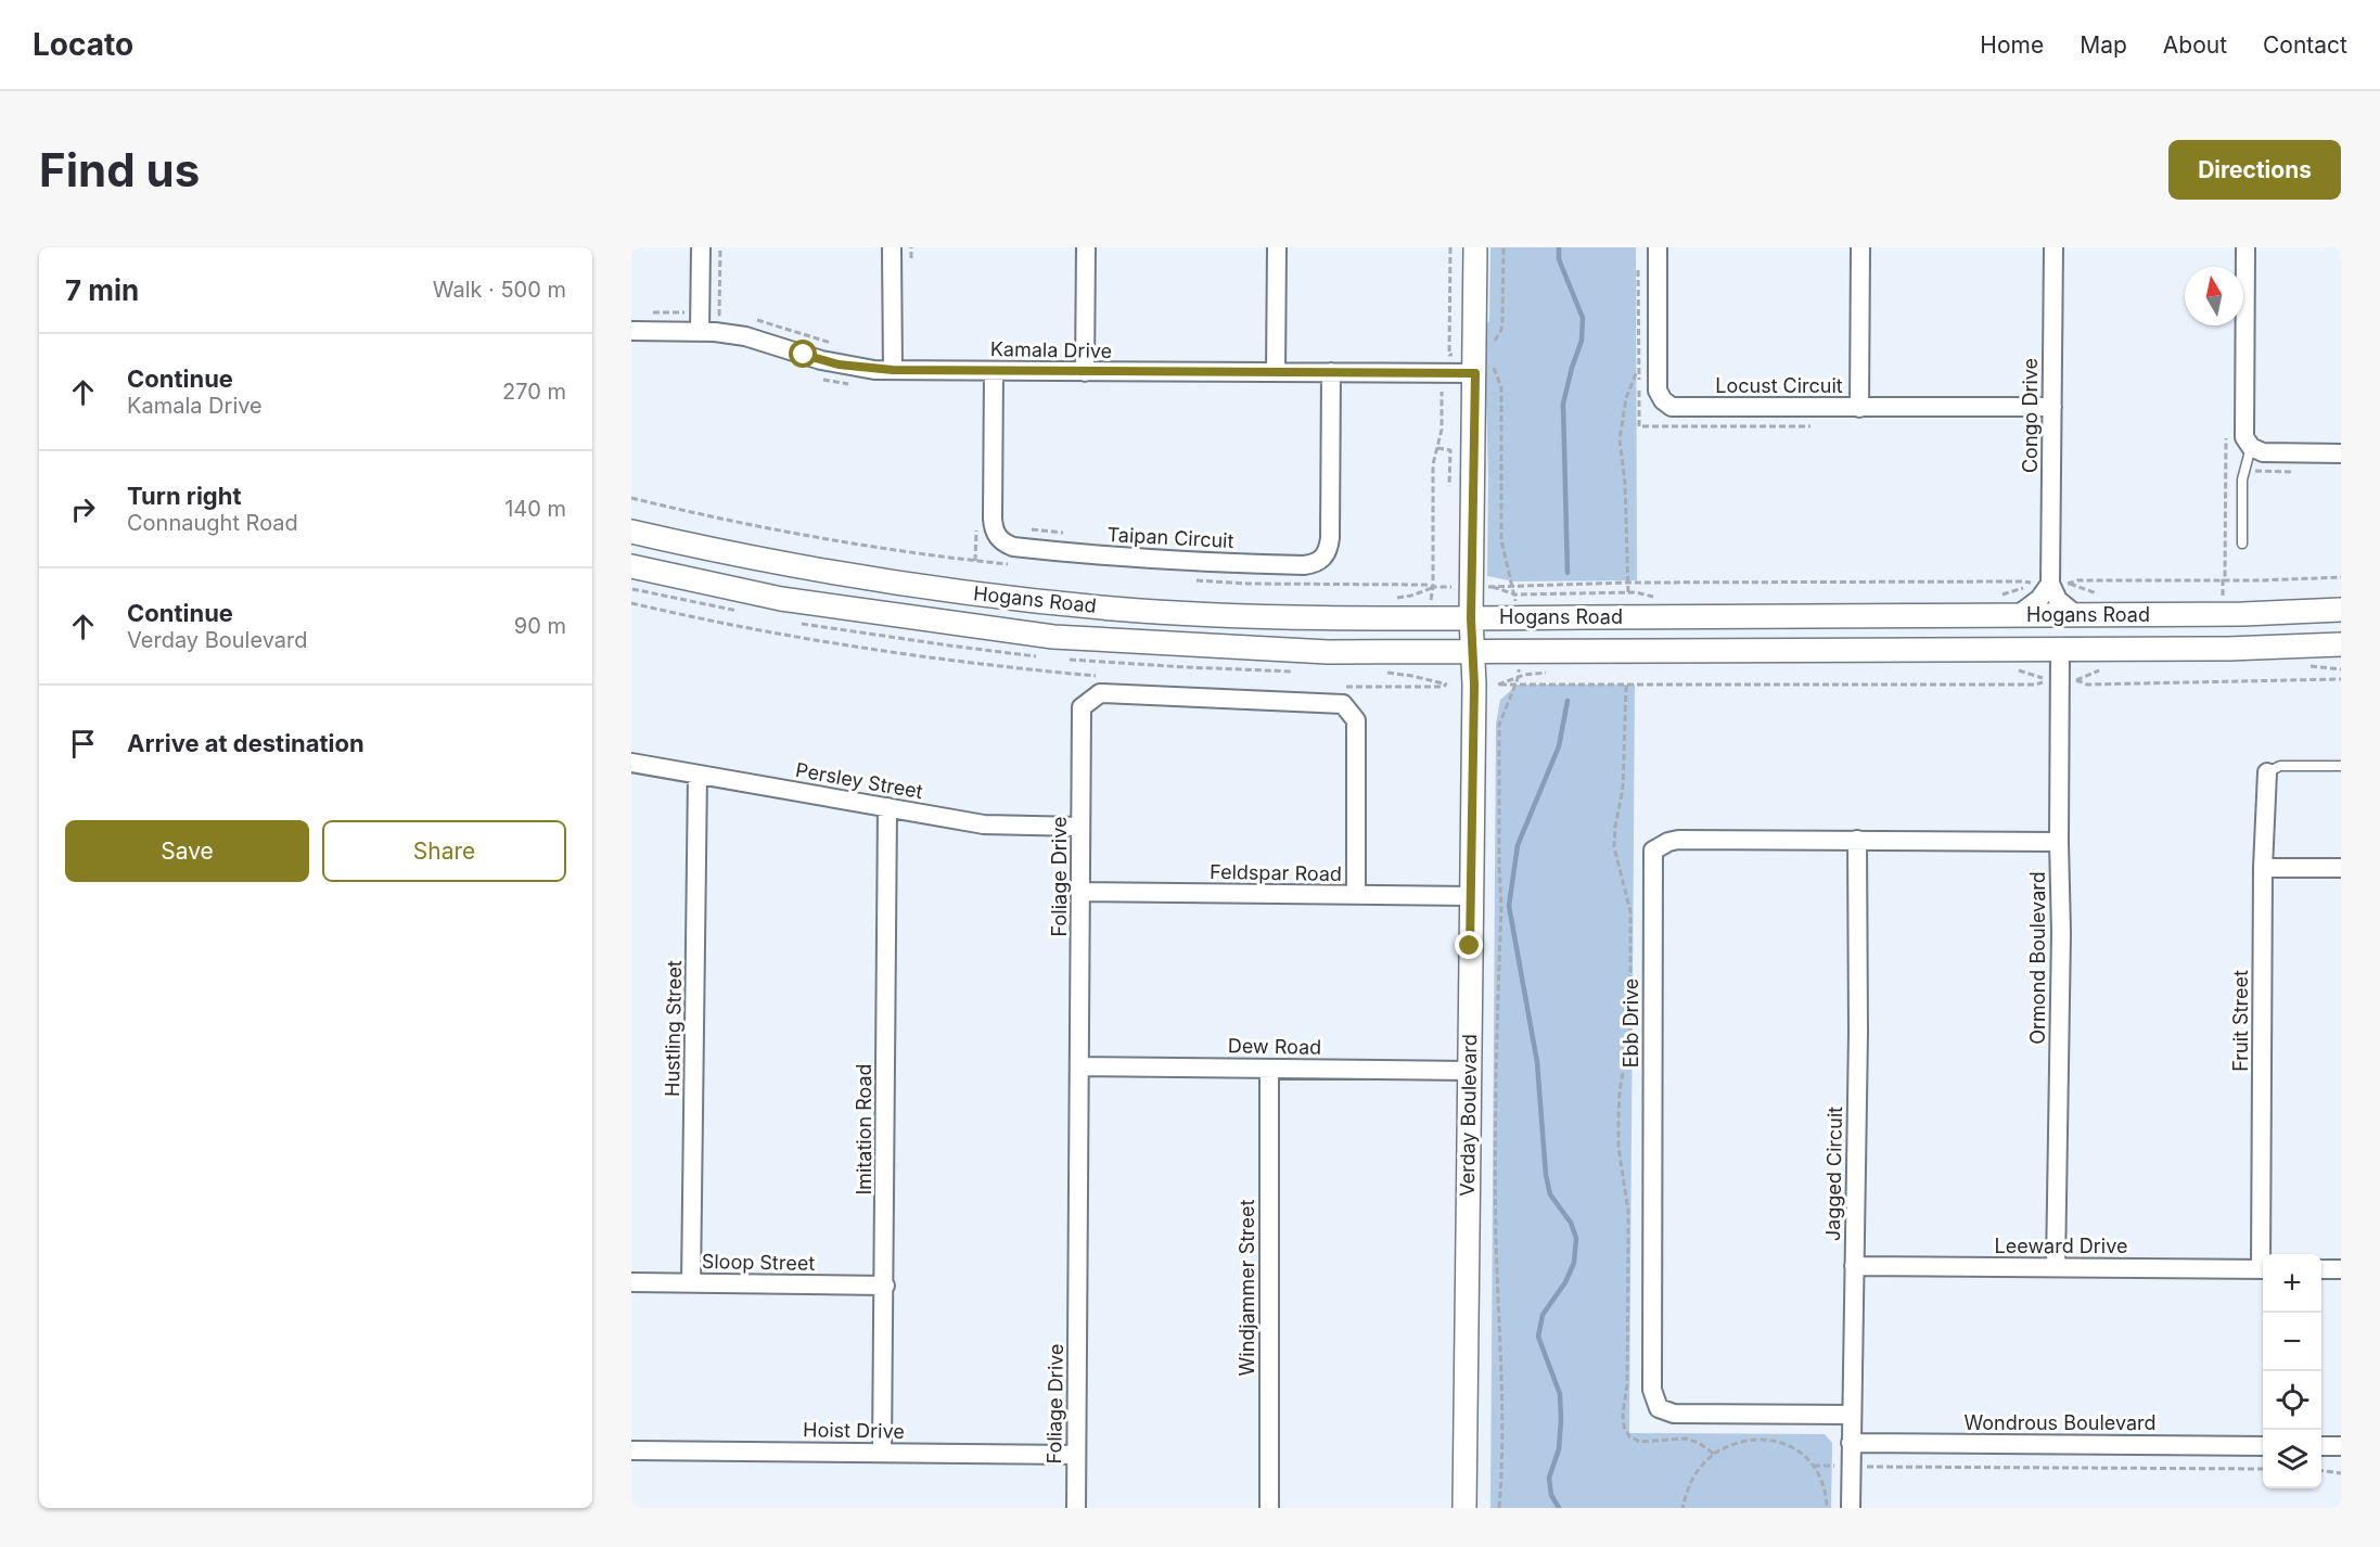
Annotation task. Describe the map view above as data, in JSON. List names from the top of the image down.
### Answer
{
  "streets": {
    "street": [
      "Kamala Drive",
      "Locust Circuit",
      "Congo Drive",
      "Taipan Circuit",
      "Hogans Road",
      "Persley Street",
      "Feldspar Road",
      "Foliage Drive",
      "Ormond Boulevard",
      "Fruit Street",
      "Ebb Drive",
      "Hustling Street",
      "Dew Road",
      "Verday Boulevard",
      "Imitation Road",
      "Jagged Circuit",
      "Leeward Drive",
      "Sloop Street",
      "Windjammer Street",
      "Wondrous Boulevard",
      "Hoist Drive"
    ]
  },
  "crossings": [
    ["Kamala Drive", "Taipan Circuit"],
    ["Kamala Drive", "Verday Boulevard"],
    ["Locust Circuit", "Congo Drive"],
    ["Hogans Road", "Ormond Boulevard"],
    ["Hogans Road", "Verday Boulevard"],
    ["Persley Street", "Foliage Drive"],
    ["Persley Street", "Hustling Street"],
    ["Persley Street", "Imitation Road"],
    ["Feldspar Road", "Foliage Drive"],
    ["Feldspar Road", "Verday Boulevard"],
    ["Foliage Drive", "Dew Road"],
    ["Foliage Drive", "Hoist Drive"],
    ["Ormond Boulevard", "Ebb Drive"],
    ["Ormond Boulevard", "Leeward Drive"],
    ["Ebb Drive", "Jagged Circuit"],
    ["Hustling Street", "Sloop Street"],
    ["Dew Road", "Verday Boulevard"],
    ["Dew Road", "Windjammer Street"],
    ["Imitation Road", "Sloop Street"],
    ["Imitation Road", "Hoist Drive"],
    ["Jagged Circuit", "Leeward Drive"],
    ["Jagged Circuit", "Wondrous Boulevard"]
  ],
  "north": "top",
  "page": {
    "header": "Locato",
    "nav": [
      "Home",
      "Map",
      "About",
      "Contact"
    ],
    "buttons": [
      "Directions",
      ["Save", "Share"]
    ],
    "title": "Find us",
    "heading": ["7 min", "Walk · 500 m"],
    "list": [
      ["Continue", "Kamala Drive", "270 m"],
      ["Turn right", "Connaught Road", "140 m"],
      ["Continue", "Verday Boulevard", "90 m"],
      "Arrive at destination"
    ],
    "map_buttons": ["+", "−"]
  }
}
